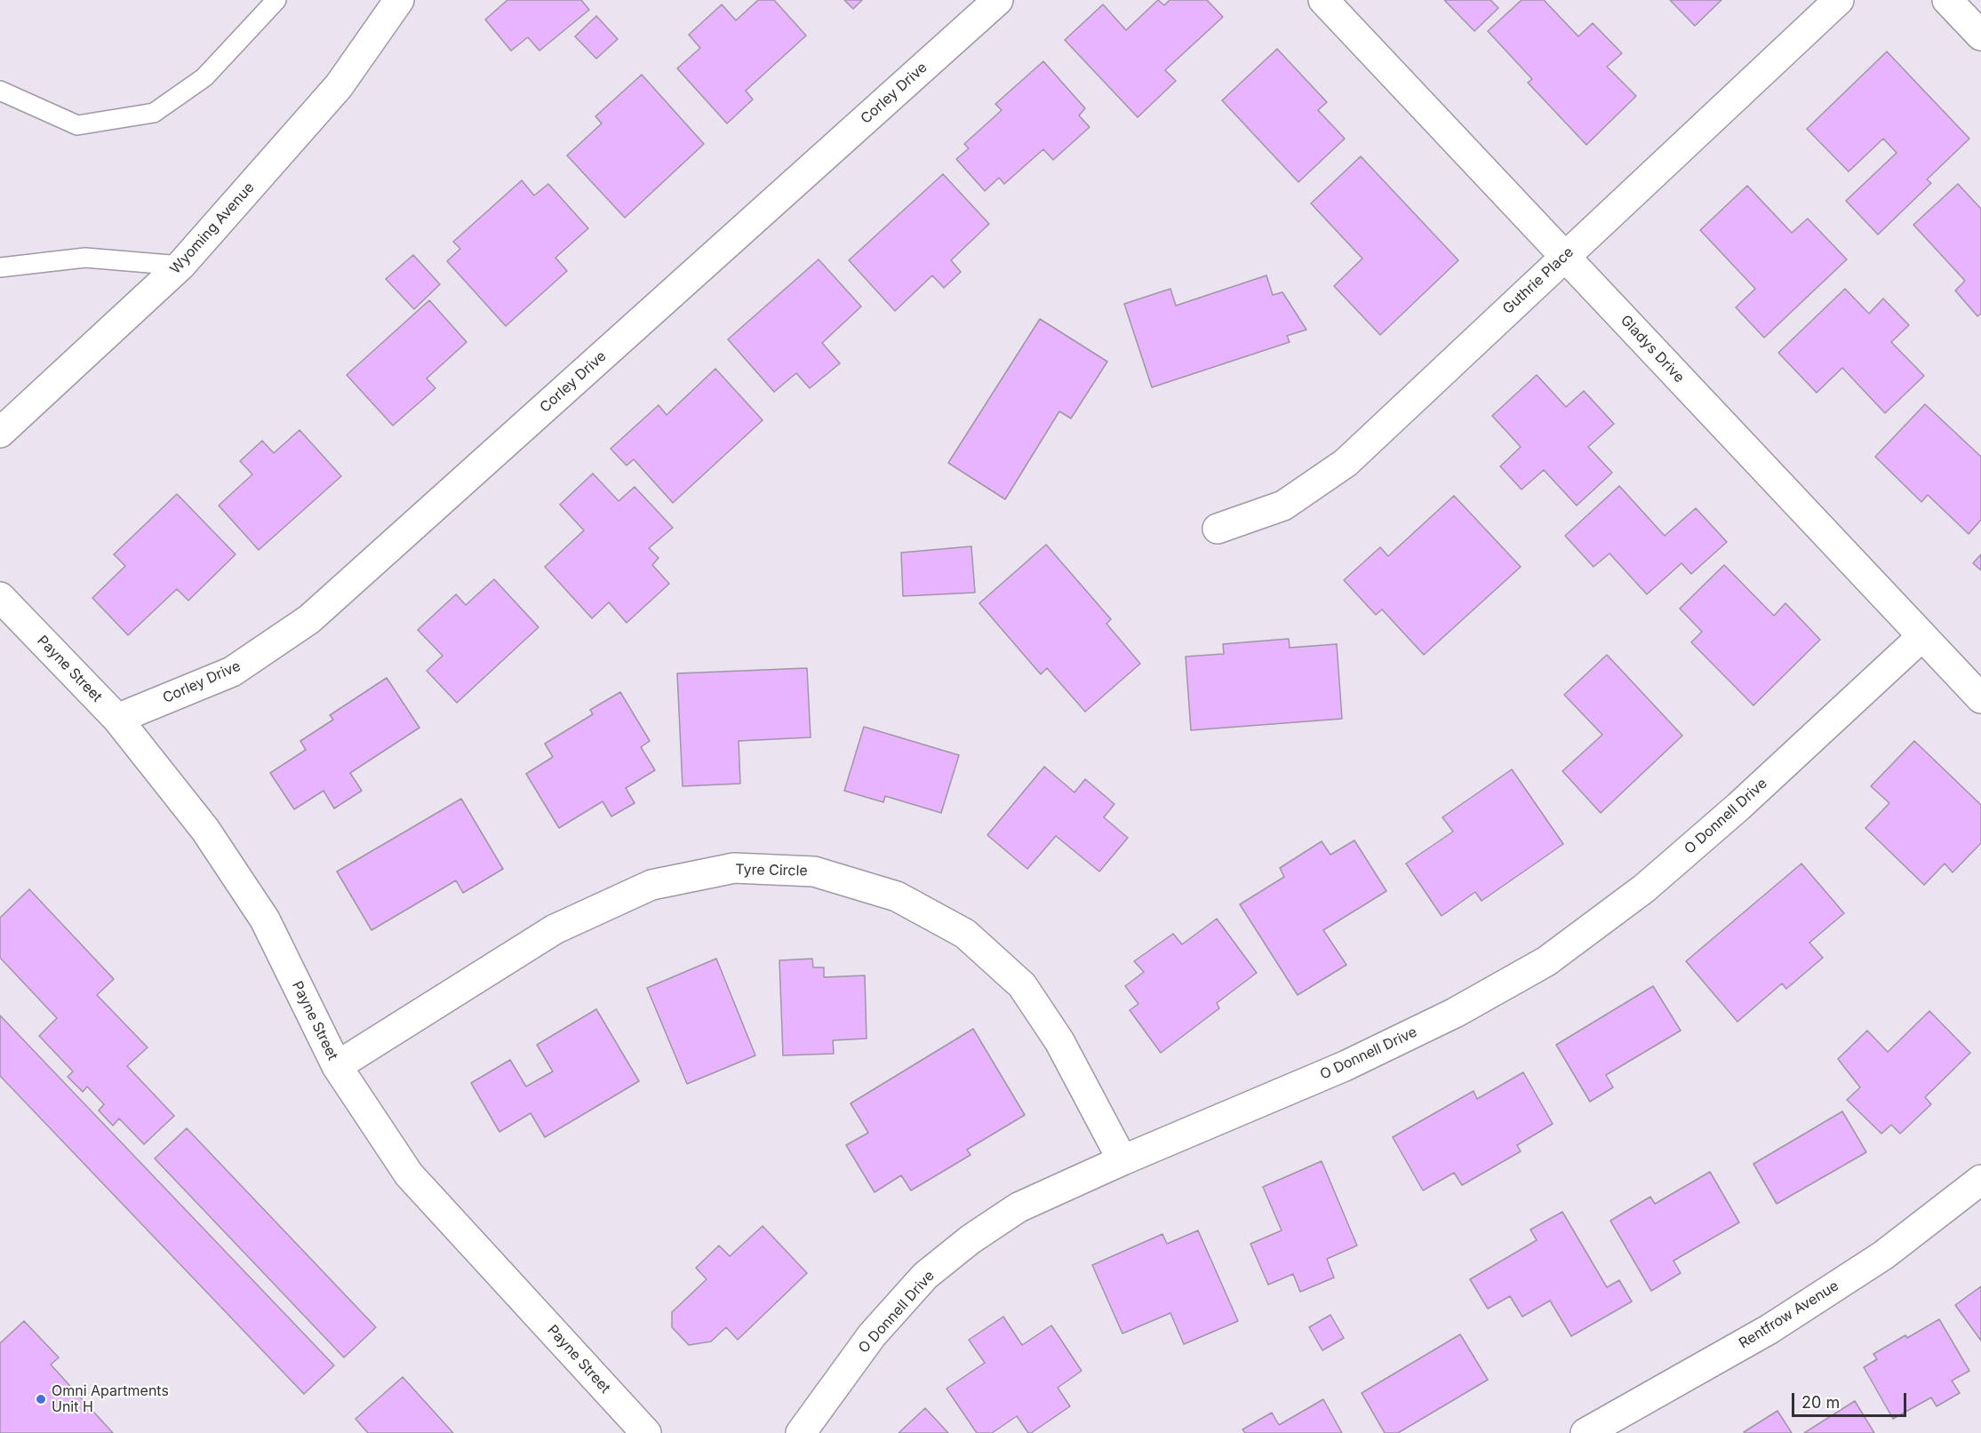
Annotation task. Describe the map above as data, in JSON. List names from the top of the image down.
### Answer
{
  "streets": {
    "street": [
      "Corley Drive",
      "Wyoming Avenue",
      "Guthrie Place",
      "Gladys Drive",
      "Payne Street",
      "O Donnell Drive",
      "Tyre Circle",
      "Rentfrow Avenue"
    ]
  },
  "crossings": [
    ["Corley Drive", "Payne Street"],
    ["Guthrie Place", "Gladys Drive"],
    ["Gladys Drive", "O Donnell Drive"],
    ["Payne Street", "Tyre Circle"],
    ["O Donnell Drive", "Tyre Circle"]
  ],
  "places": ["Omni Apartments Unit H"],
  "scale_bar": "20 m"
}
